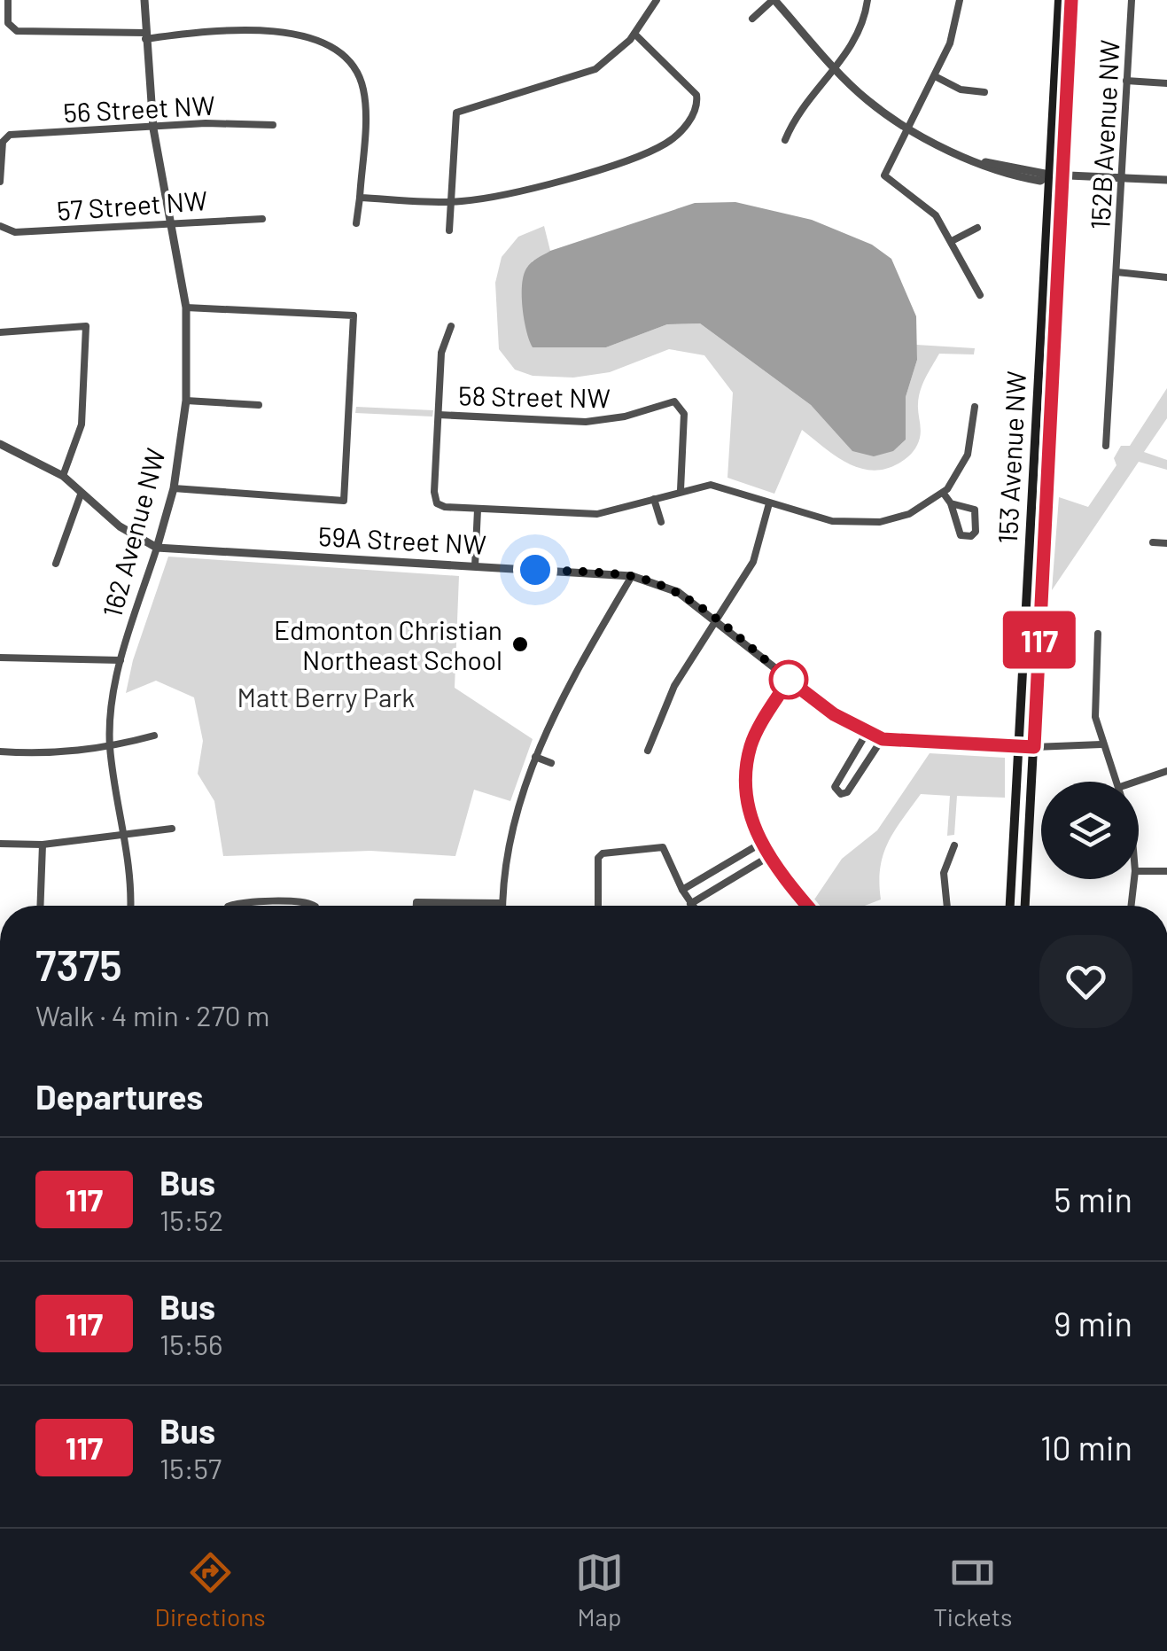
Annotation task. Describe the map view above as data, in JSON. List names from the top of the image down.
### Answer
{
  "streets": {
    "main road": ["153 Avenue NW"],
    "street": [
      "56 Street NW",
      "152B Avenue NW",
      "57 Street NW",
      "58 Street NW",
      "162 Avenue NW",
      "59A Street NW"
    ]
  },
  "crossings": [
    ["56 Street NW", "162 Avenue NW"],
    ["57 Street NW", "162 Avenue NW"],
    ["153 Avenue NW", "59A Street NW"],
    ["162 Avenue NW", "59A Street NW"]
  ],
  "parks": ["Matt Berry Park"],
  "places": ["Edmonton Christian Northeast School"],
  "lines": ["bus line 117"],
  "page": {
    "on_map": "117",
    "heading": [
      ["7375", "Walk · 4 min · 270 m"],
      "Departures"
    ],
    "list": [
      {
        "mark": "117",
        "name": "Bus",
        "note": "15:52",
        "value": "5 min"
      },
      {
        "mark": "117",
        "name": "Bus",
        "note": "15:56",
        "value": "9 min"
      },
      {
        "mark": "117",
        "name": "Bus",
        "note": "15:57",
        "value": "10 min"
      }
    ],
    "tabs": ["Directions", "Map", "Tickets"]
  }
}
